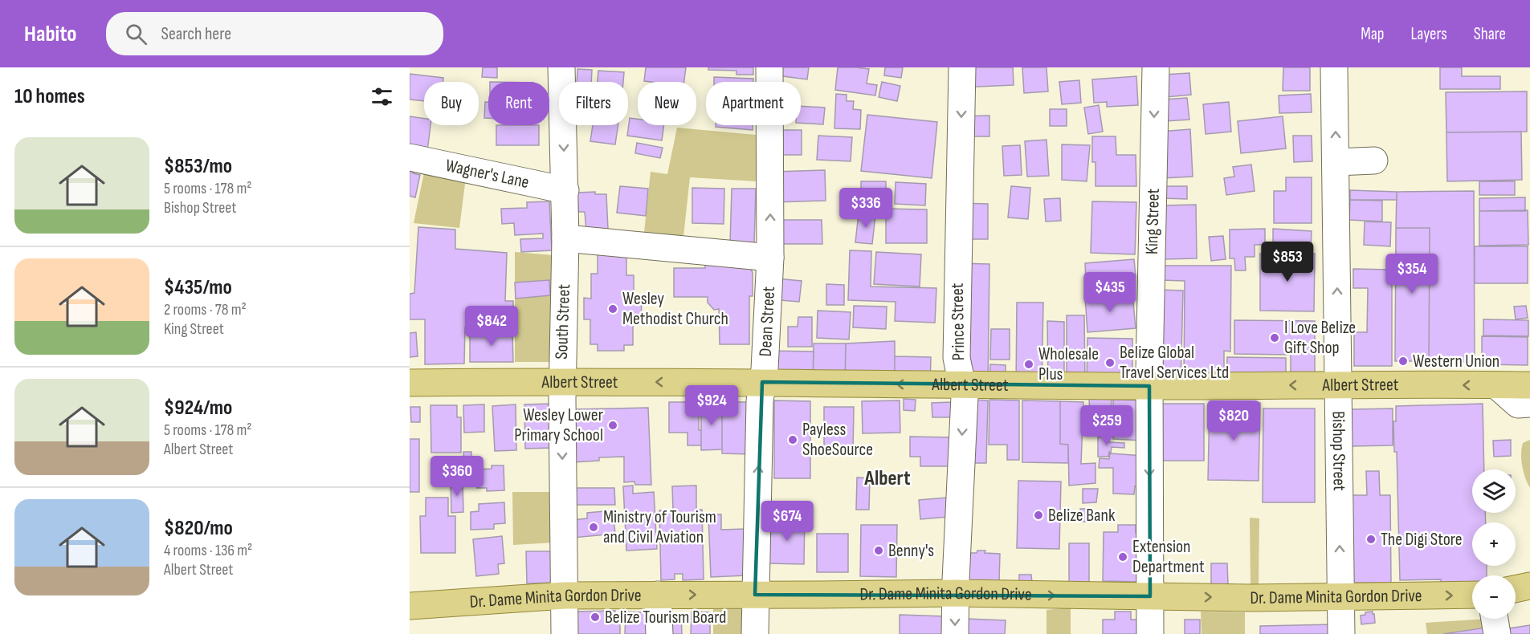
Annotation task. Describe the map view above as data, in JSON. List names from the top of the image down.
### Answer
{
  "streets": {
    "main road": ["Albert Street", "Dr. Dame Minita Gordon Drive"],
    "street": [
      "Wagner's Lane",
      "King Street",
      "South Street",
      "Dean Street",
      "Prince Street",
      "Bishop Street"
    ]
  },
  "crossings": [
    ["Wagner's Lane", "South Street"],
    ["King Street", "Albert Street"],
    ["King Street", "Dr. Dame Minita Gordon Drive"],
    ["South Street", "Albert Street"],
    ["South Street", "Dr. Dame Minita Gordon Drive"],
    ["Dean Street", "Albert Street"],
    ["Dean Street", "Dr. Dame Minita Gordon Drive"],
    ["Prince Street", "Albert Street"],
    ["Prince Street", "Dr. Dame Minita Gordon Drive"],
    ["Albert Street", "Bishop Street"],
    ["Bishop Street", "Dr. Dame Minita Gordon Drive"]
  ],
  "one_way": [
    "King Street",
    "South Street",
    "Dean Street",
    "Prince Street",
    "Albert Street",
    "Bishop Street",
    "Dr. Dame Minita Gordon Drive"
  ],
  "districts": ["Albert"],
  "places": [
    "Wesley Methodist Church",
    "I Love Belize Gift Shop",
    "Western Union",
    "Belize Global Travel Services Ltd",
    "Wholesale Plus",
    "Wesley Lower Primary School",
    "Payless ShoeSource",
    "Belize Bank",
    "Ministry of Tourism and Civil Aviation",
    "The Digi Store",
    "Benny's",
    "Extension Department",
    "Belize Tourism Board"
  ],
  "page": {
    "header": "Habito",
    "search": "Search here",
    "nav": ["Map", "Layers", "Share"],
    "heading": "10 homes",
    "chip": [
      "Buy",
      "Rent",
      "Filters",
      "New",
      "Apartment"
    ],
    "list": [
      {
        "name": "$853/mo",
        "note": "5 rooms · 178 m² · Bishop Street"
      },
      {
        "name": "$435/mo",
        "note": "2 rooms · 78 m² · King Street"
      },
      {
        "name": "$924/mo",
        "note": "5 rooms · 178 m² · Albert Street"
      },
      {
        "name": "$820/mo",
        "note": "4 rooms · 136 m² · Albert Street"
      }
    ],
    "price": [
      "$336",
      "$853",
      "$354",
      "$435",
      "$842",
      "$924",
      "$820",
      "$259",
      "$360",
      "$674"
    ],
    "map_buttons": ["+", "−"]
  }
}
